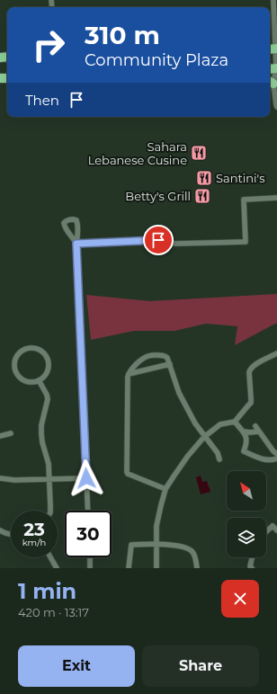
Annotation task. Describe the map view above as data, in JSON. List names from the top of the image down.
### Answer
{
  "places": {
    "restaurant": ["Sahara Lebanese Cusine", "Santini's", "Betty's Grill"]
  },
  "north": "top left",
  "page": {
    "turn": ["310 m", "Community Plaza"],
    "then": "Then",
    "speed": "23 km/h",
    "limit": "30",
    "heading": ["1 min", "420 m · 13:17"],
    "buttons": ["Exit", "Share"]
  }
}
